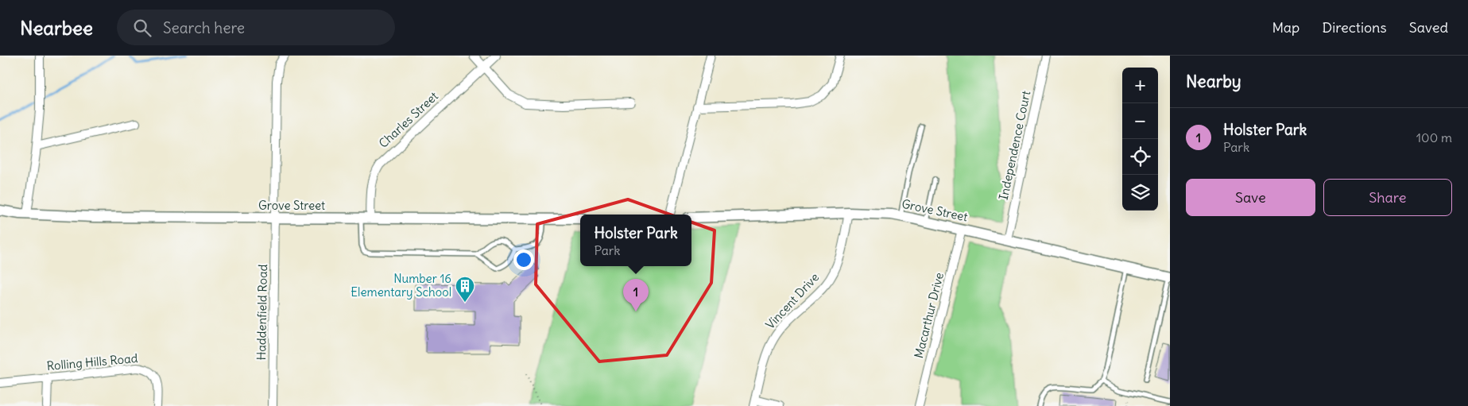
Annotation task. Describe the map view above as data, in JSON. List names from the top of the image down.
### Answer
{
  "streets": {
    "street": [
      "Charles Street",
      "Independence Court",
      "Grove Street",
      "Vincent Drive",
      "Haddenfield Road",
      "Macarthur Drive",
      "Rolling Hills Road"
    ]
  },
  "crossings": [
    ["Charles Street", "Grove Street"],
    ["Independence Court", "Grove Street"],
    ["Grove Street", "Vincent Drive"],
    ["Grove Street", "Haddenfield Road"],
    ["Grove Street", "Macarthur Drive"]
  ],
  "places": {
    "building": ["Number 16 Elementary School"]
  },
  "page": {
    "header": "Nearbee",
    "search": "Search here",
    "nav": ["Map", "Directions", "Saved"],
    "heading": "Nearby",
    "map_buttons": ["+", "−"],
    "list": [
      {
        "mark": "1",
        "name": "Holster Park",
        "note": "Park",
        "value": "100 m"
      }
    ],
    "buttons": ["Save", "Share"],
    "popup": ["Holster Park", "Park"],
    "pins": "1"
  }
}
